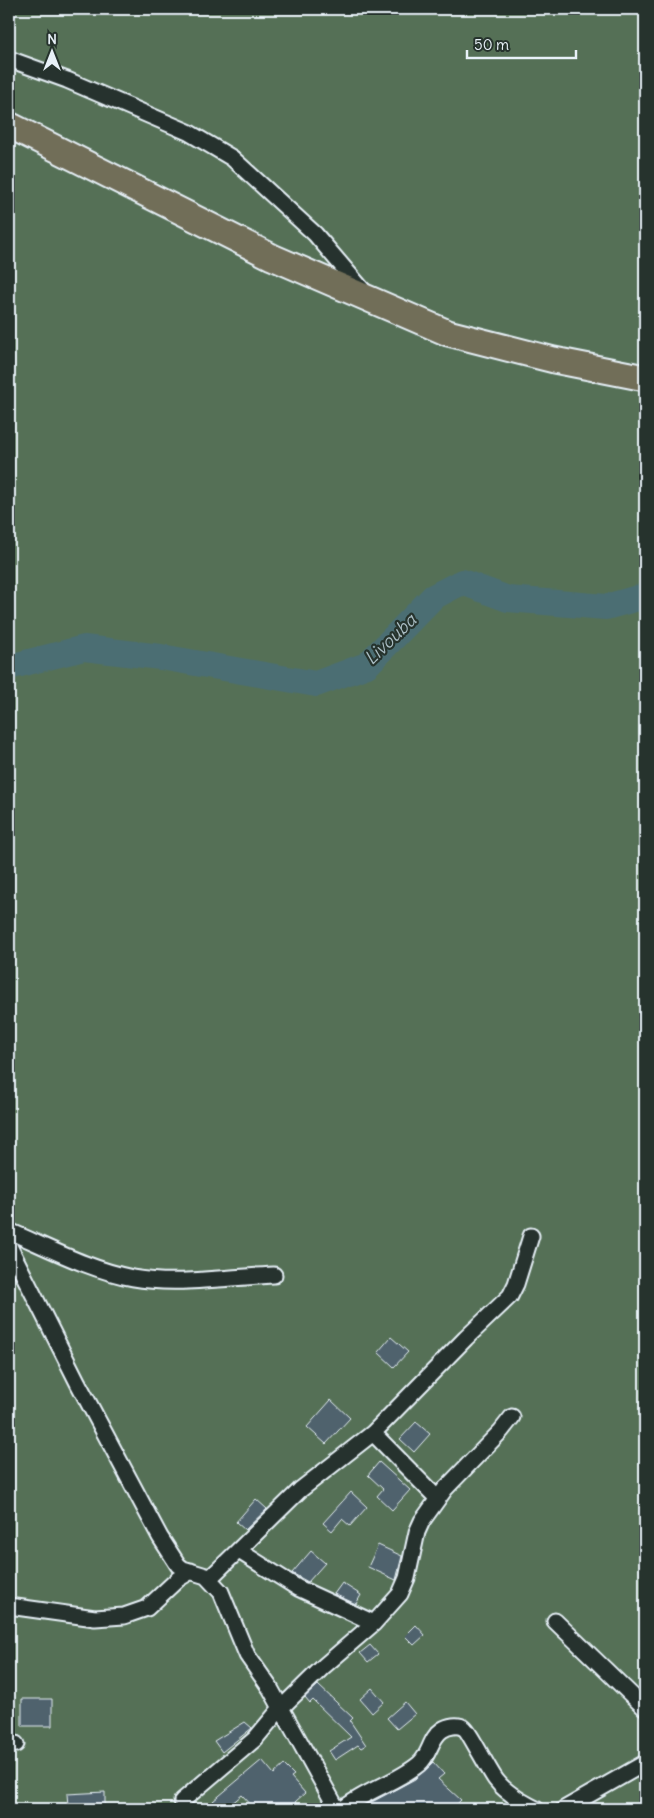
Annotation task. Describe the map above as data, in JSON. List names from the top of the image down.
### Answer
{
  "water": ["Livouba"],
  "scale_bar": "50 m",
  "north": "top"
}
